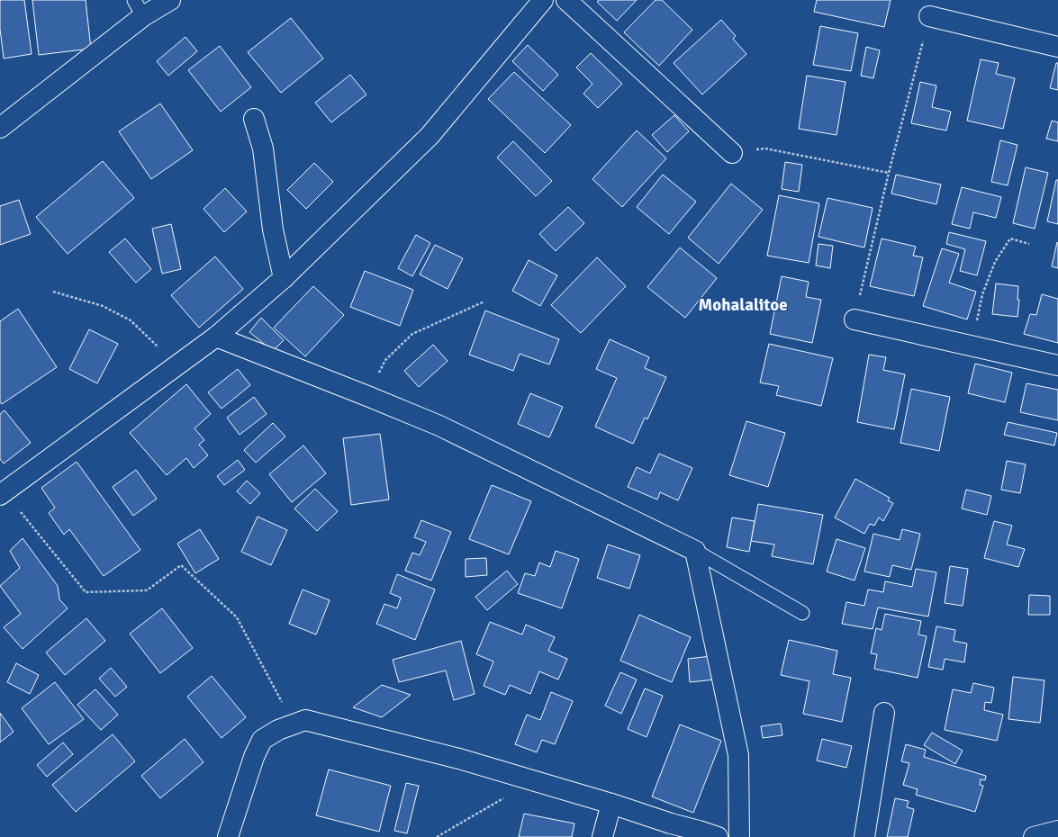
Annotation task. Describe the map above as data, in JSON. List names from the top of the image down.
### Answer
{
  "districts": ["Mohalalitoe"]
}
